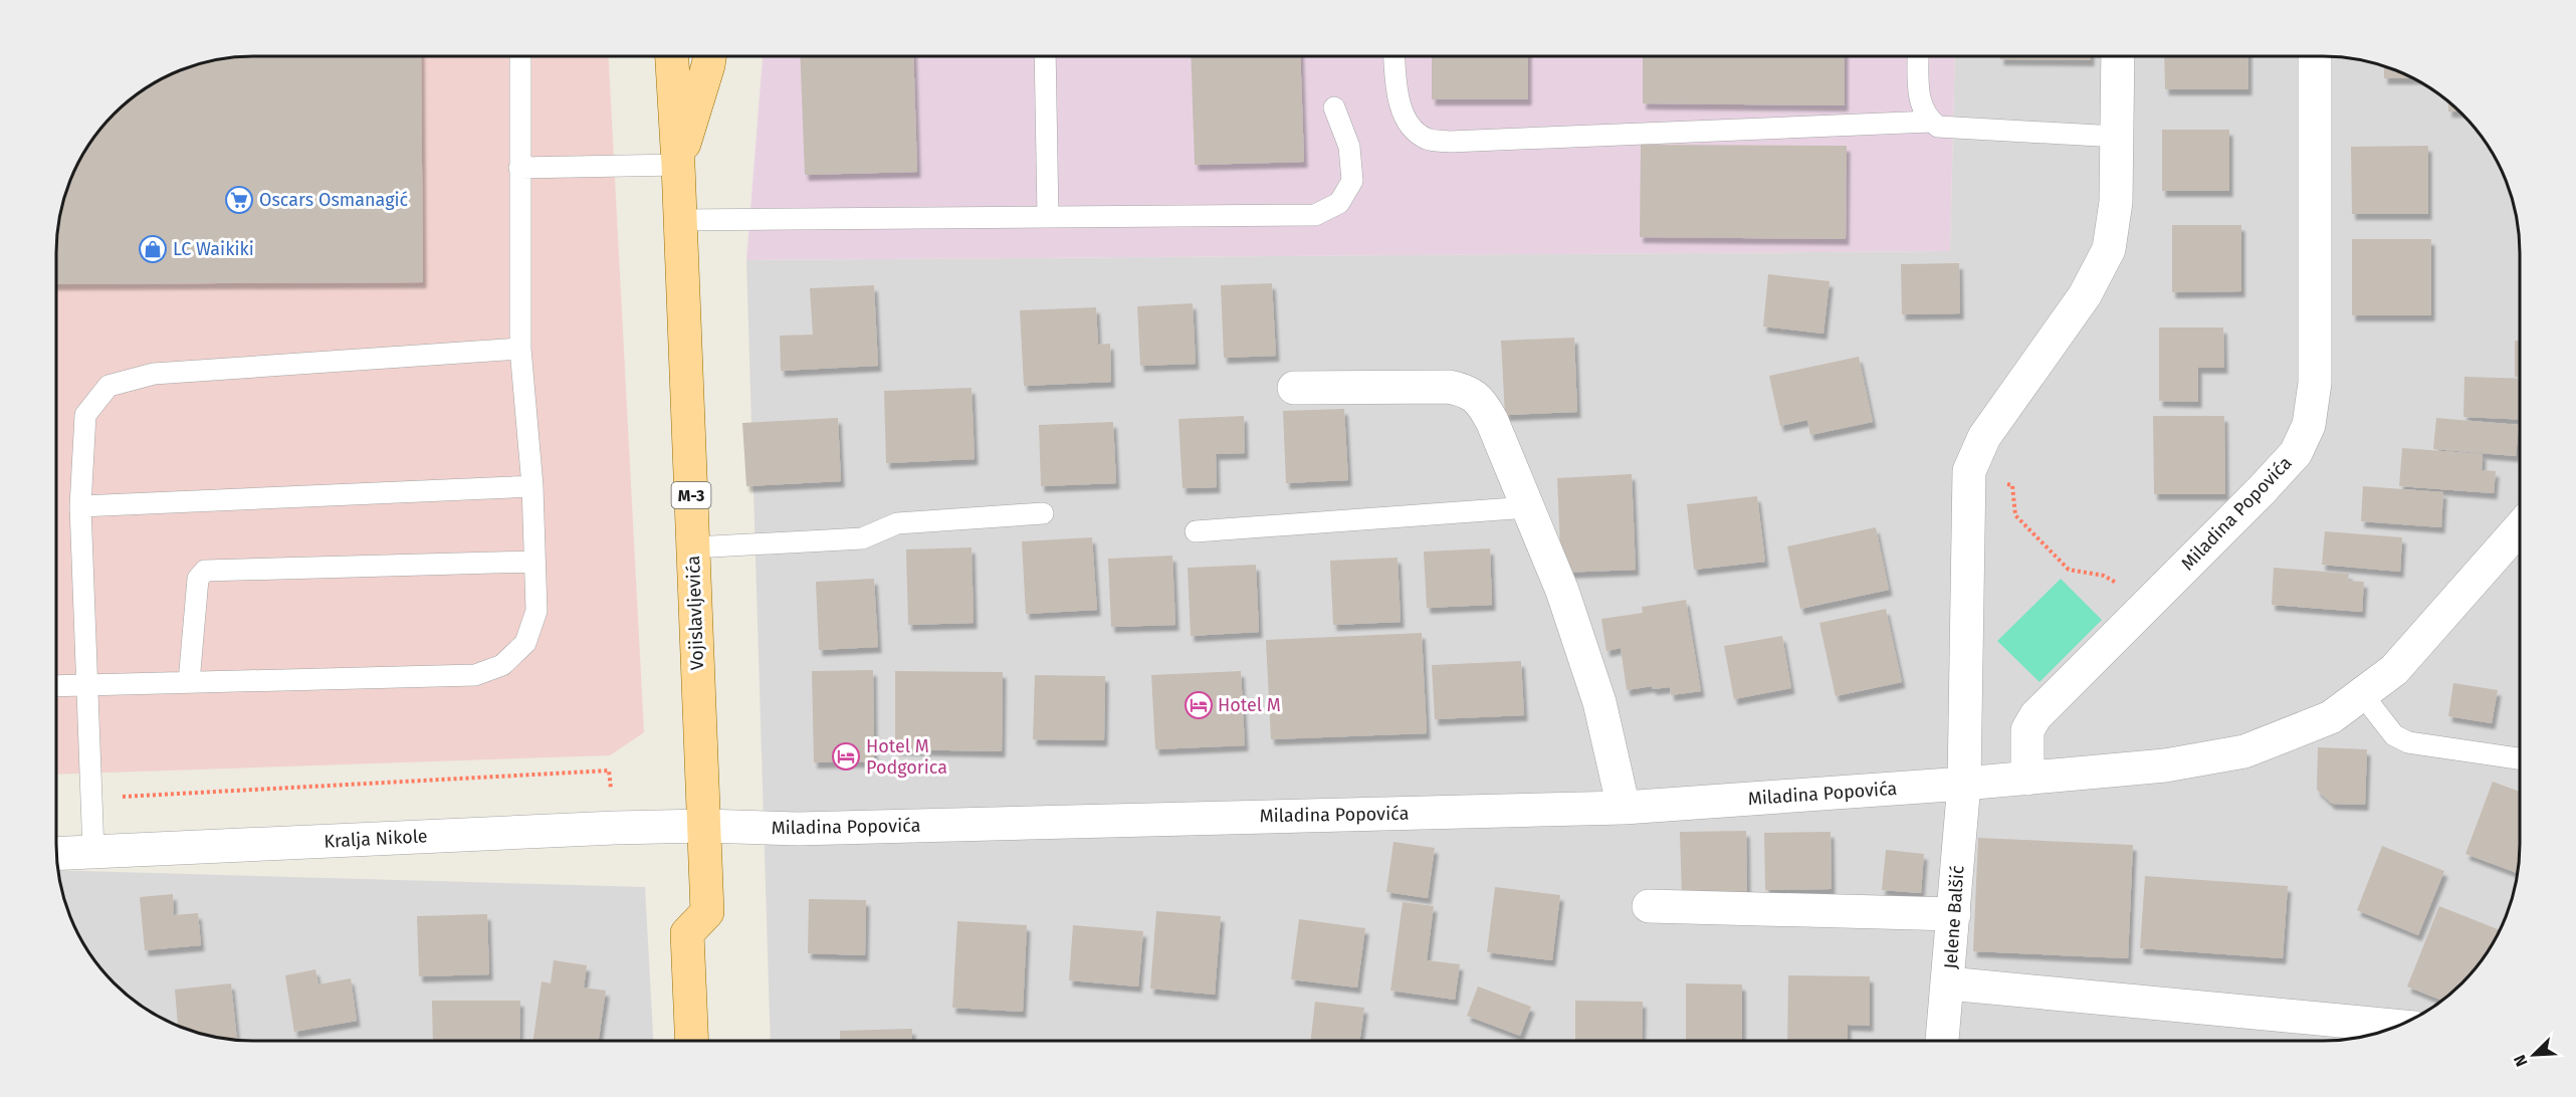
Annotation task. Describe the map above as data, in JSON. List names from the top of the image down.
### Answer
{
  "streets": {
    "main road": ["M-3", "Vojislavljevića"],
    "street": ["Miladina Popovića", "Kralja Nikole", "Jelene Balšić"]
  },
  "crossings": [
    ["Miladina Popovića", "Vojislavljevića"],
    ["Miladina Popovića", "Kralja Nikole"],
    ["Miladina Popovića", "Jelene Balšić"],
    ["Vojislavljevića", "Kralja Nikole"]
  ],
  "places": {
    "supermarket": ["Oscars Osmanagić"],
    "shop": ["LC Waikiki"],
    "hotel": ["Hotel M", "Hotel M Podgorica"]
  },
  "north": "bottom left"
}
